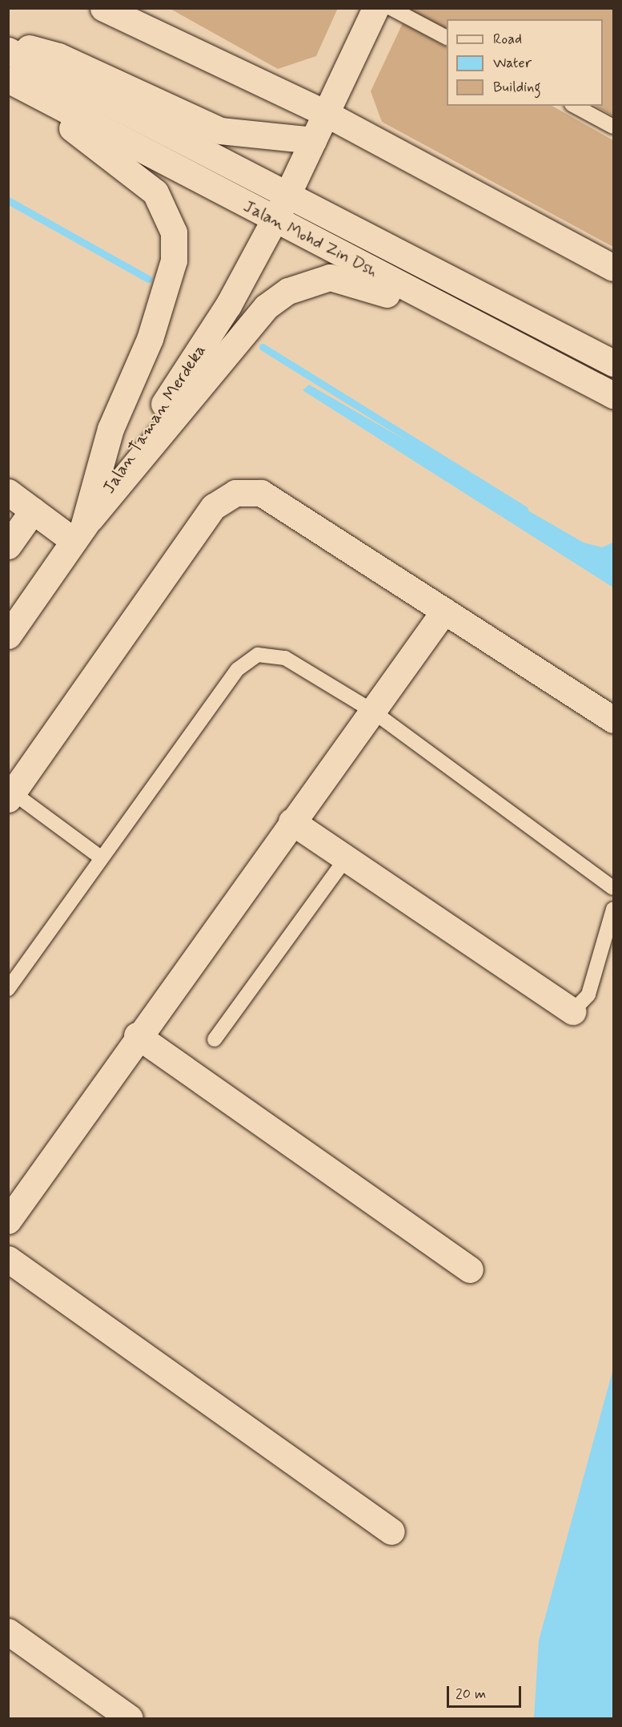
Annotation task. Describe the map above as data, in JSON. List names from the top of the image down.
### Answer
{
  "streets": {
    "street": ["Jalan Mohd Zin Dsh", "Jalan Taman Merdeka"]
  },
  "crossings": [
    ["Jalan Mohd Zin Dsh", "Jalan Taman Merdeka"]
  ],
  "legend": ["Road", "Water", "Building"],
  "scale_bar": "20 m"
}
